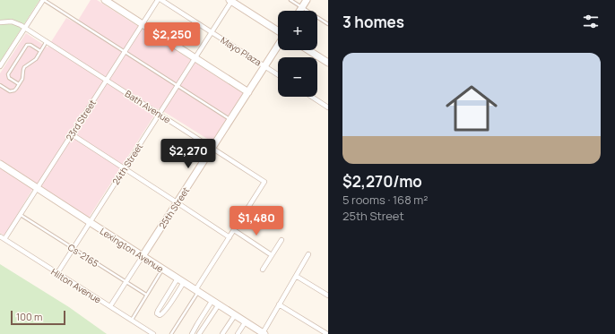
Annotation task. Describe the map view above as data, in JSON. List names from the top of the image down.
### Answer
{
  "streets": {
    "street": [
      "Mayo Plaza",
      "Bath Avenue",
      "23rd Street",
      "24th Street",
      "25th Street",
      "Lexington Avenue",
      "Hilton Avenue"
    ],
    "lane": ["Cs-2165"]
  },
  "crossings": [
    ["Mayo Plaza", "24th Street"],
    ["Mayo Plaza", "25th Street"],
    ["Bath Avenue", "23rd Street"],
    ["Bath Avenue", "24th Street"],
    ["Bath Avenue", "25th Street"],
    ["23rd Street", "Lexington Avenue"],
    ["23rd Street", "Cs-2165"],
    ["23rd Street", "Hilton Avenue"],
    ["24th Street", "Lexington Avenue"],
    ["24th Street", "Cs-2165"],
    ["24th Street", "Hilton Avenue"],
    ["25th Street", "Lexington Avenue"],
    ["25th Street", "Cs-2165"],
    ["25th Street", "Hilton Avenue"]
  ],
  "scale_bar": "100 m",
  "page": {
    "heading": "3 homes",
    "map_buttons": ["+", "−"],
    "price": ["$2,250", "$2,270", "$1,480"],
    "list": [
      {
        "name": "$2,270/mo",
        "note": "5 rooms · 168 m² · 25th Street"
      }
    ],
    "scale": "100 m"
  }
}
